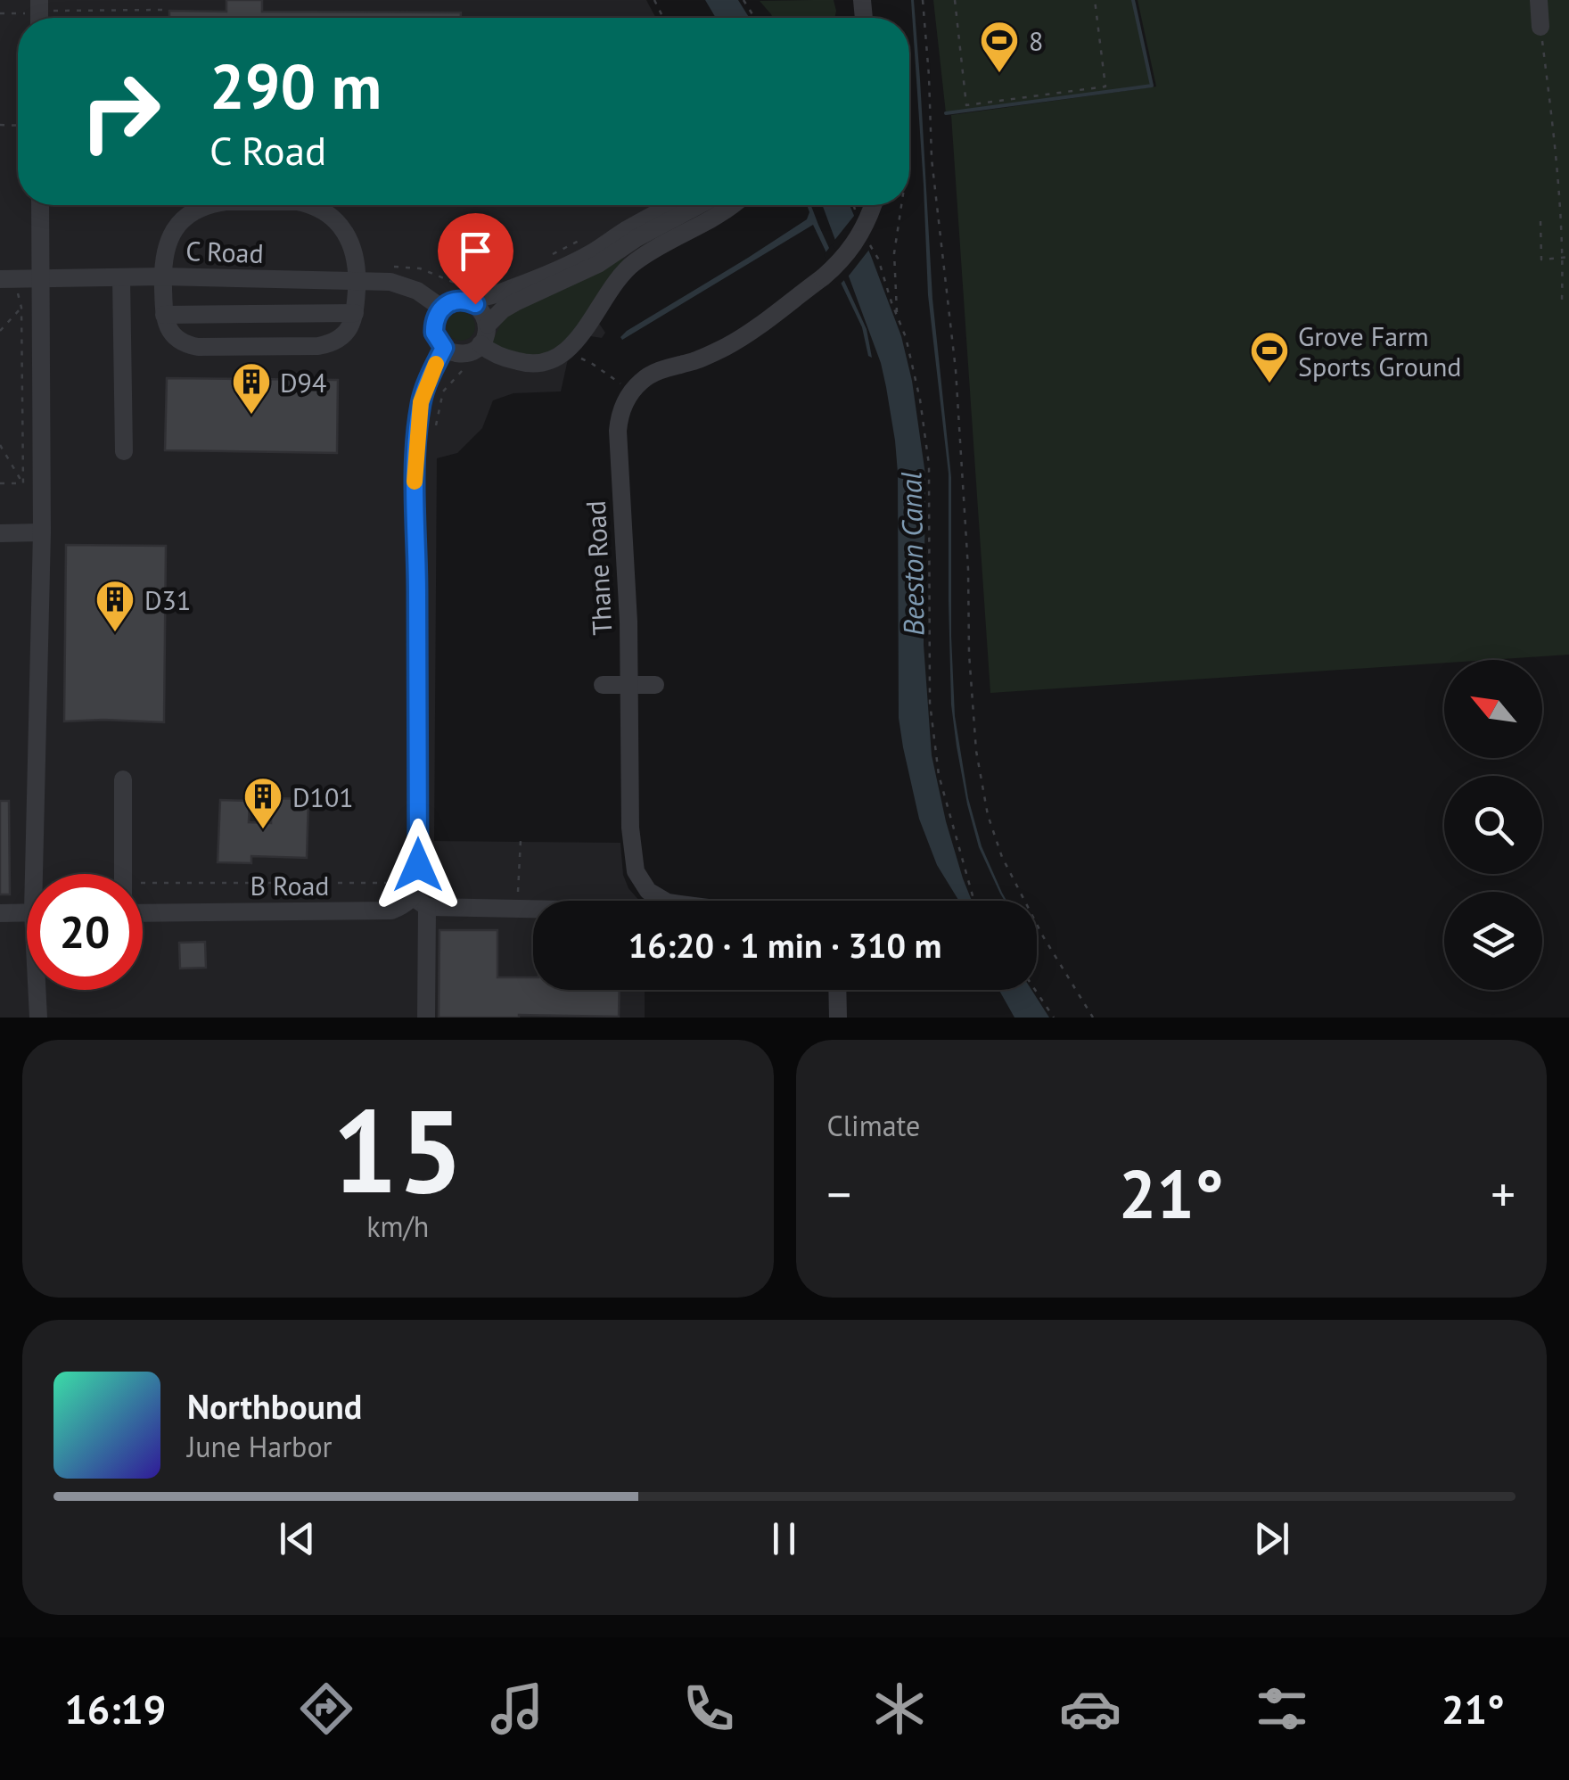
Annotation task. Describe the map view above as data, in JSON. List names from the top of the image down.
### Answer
{
  "streets": {
    "street": ["C Road", "Thane Road", "B Road"]
  },
  "water": ["Beeston Canal"],
  "places": {
    "sports": ["8", "Grove Farm Sports Ground"],
    "building": ["D94", "D31", "D101"]
  },
  "north": "top left",
  "page": {
    "turn": ["290 m", "C Road"],
    "limit": "20",
    "trip": "16:20 · 1 min · 310 m",
    "tile": [
      ["15", "km/h"],
      "Climate"
    ],
    "heat": ["−", "21°", "+"],
    "song": ["Northbound", "June Harbor"],
    "tabs": ["16:19", "21°"]
  }
}
